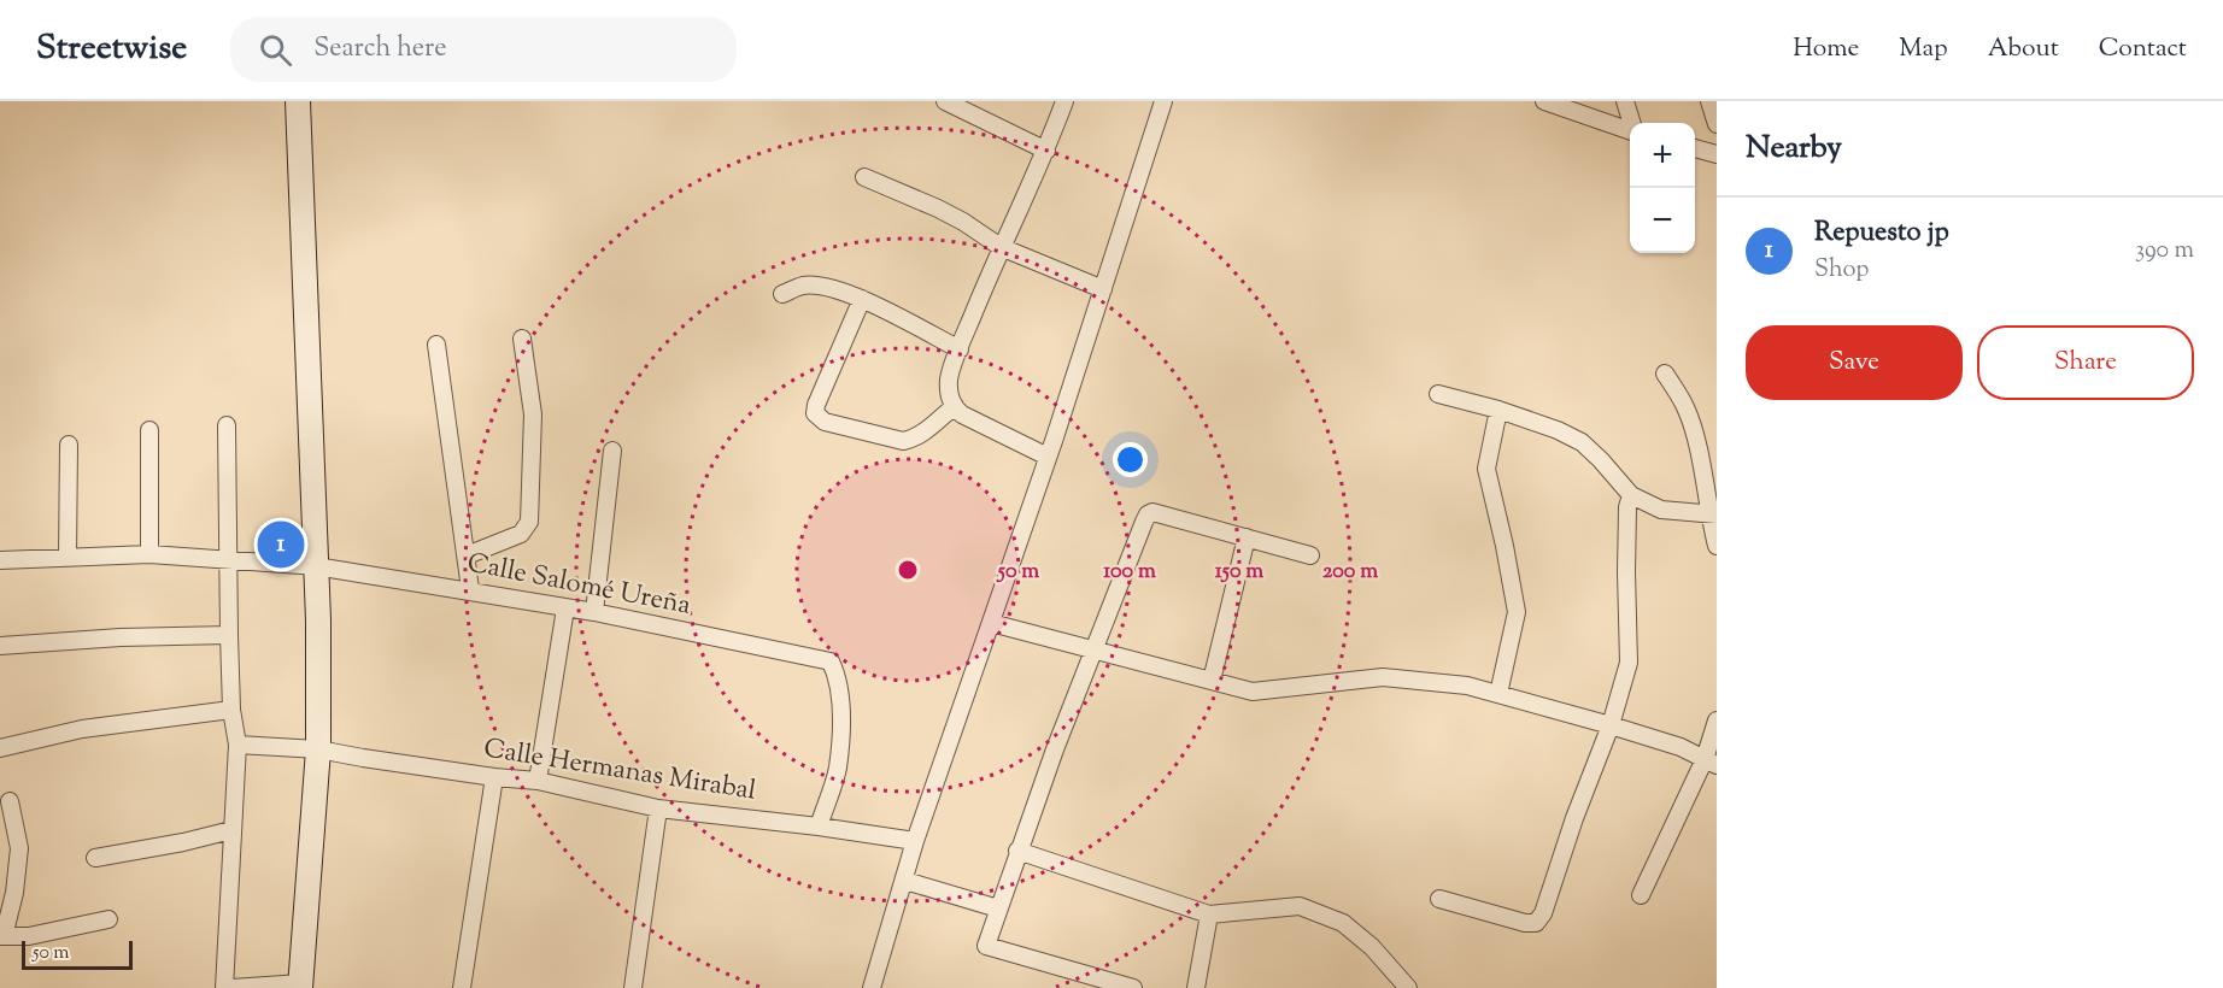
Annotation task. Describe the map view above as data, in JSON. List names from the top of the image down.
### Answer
{
  "streets": {
    "street": ["Calle Salomé Ureña", "Calle Hermanas Mirabal"]
  },
  "crossings": [
    ["Calle Salomé Ureña", "Calle Hermanas Mirabal"]
  ],
  "scale_bar": "50 m",
  "page": {
    "header": "Streetwise",
    "search": "Search here",
    "nav": [
      "Home",
      "Map",
      "About",
      "Contact"
    ],
    "heading": "Nearby",
    "map_buttons": ["+", "−"],
    "list": [
      {
        "mark": "1",
        "name": "Repuesto jp",
        "note": "Shop",
        "value": "390 m"
      }
    ],
    "buttons": ["Save", "Share"],
    "pins": "1",
    "scale": "50 m"
  },
  "rings": [
    "50 m",
    "100 m",
    "150 m",
    "200 m"
  ]
}
